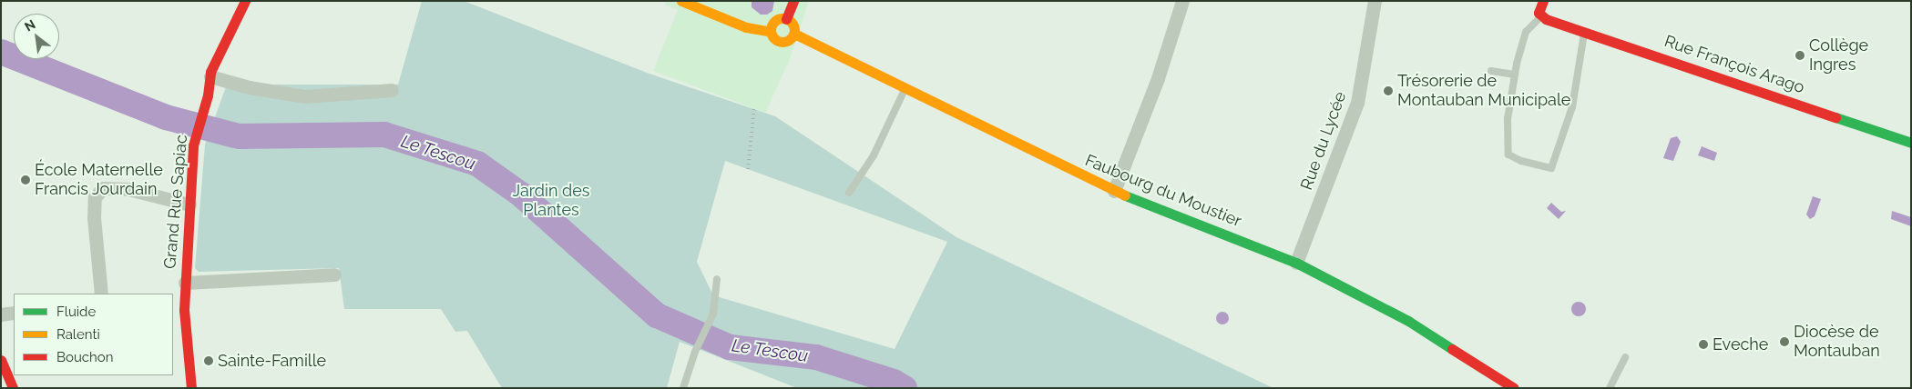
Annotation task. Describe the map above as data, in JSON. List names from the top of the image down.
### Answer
{
  "streets": {
    "main road": ["Rue François Arago", "Faubourg du Moustier", "Grand Rue Sapiac"],
    "street": ["Rue du Lycée"]
  },
  "crossings": [
    ["Rue du Lycée", "Faubourg du Moustier"]
  ],
  "water": ["Le Tescou"],
  "parks": ["Jardin des Plantes"],
  "places": [
    "Collège Ingres",
    "Trésorerie de Montauban Municipale",
    "École Maternelle Francis Jourdain",
    "Diocèse de Montauban",
    "Eveche",
    "Sainte-Famille"
  ],
  "legend": ["Fluide", "Ralenti", "Bouchon"],
  "north": "top left"
}
